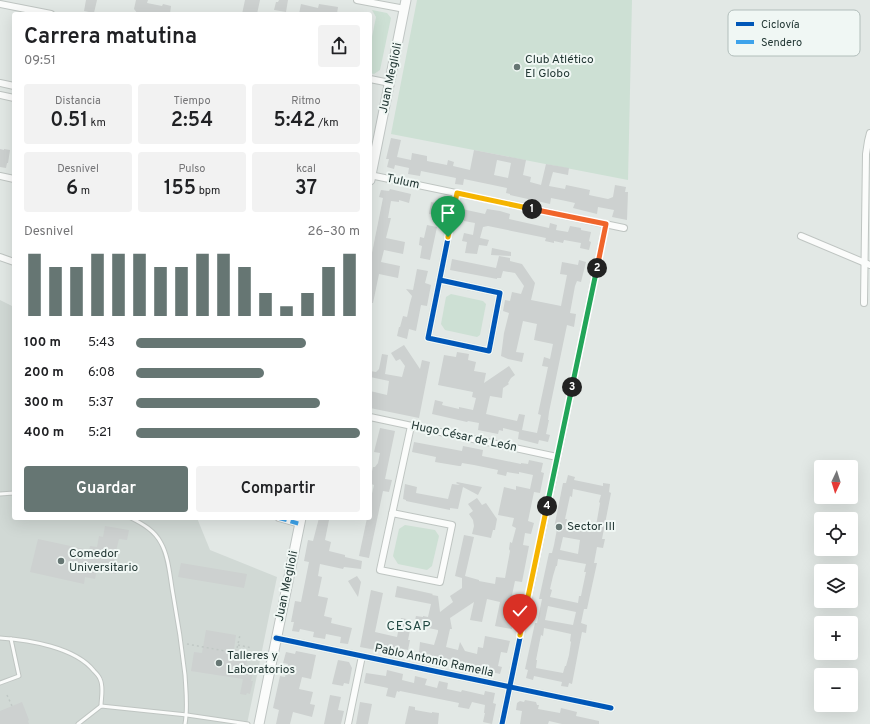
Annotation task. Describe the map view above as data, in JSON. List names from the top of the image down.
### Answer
{
  "streets": {
    "main road": ["Juan Meglioli"],
    "street": ["Tulum", "Hugo César de León", "Pablo Antonio Ramella"]
  },
  "crossings": [
    ["Juan Meglioli", "Pablo Antonio Ramella"]
  ],
  "districts": ["CESAP"],
  "places": [
    "Club Atlético El Globo",
    "Sector III",
    "Comedor Universitario",
    "Talleres y Laboratorios"
  ],
  "legend": ["Ciclovía", "Sendero"],
  "north": "bottom",
  "page": {
    "heading": ["Carrera matutina", "09:51"],
    "stats": [
      ["Distancia", "0.51 km"],
      ["Tiempo", "2:54"],
      ["Ritmo", "5:42 /km"],
      ["Desnivel", "6 m"],
      ["Pulso", "155 bpm"],
      ["kcal", "37"]
    ],
    "pins": [
      "1",
      "2",
      "3",
      "4"
    ],
    "chart": ["Desnivel", "26–30 m"],
    "list": [
      {
        "name": "100 m",
        "note": "5:43"
      },
      {
        "name": "200 m",
        "note": "6:08"
      },
      {
        "name": "300 m",
        "note": "5:37"
      },
      {
        "name": "400 m",
        "note": "5:21"
      }
    ],
    "buttons": ["Guardar", "Compartir"],
    "map_buttons": ["+", "−"]
  }
}
